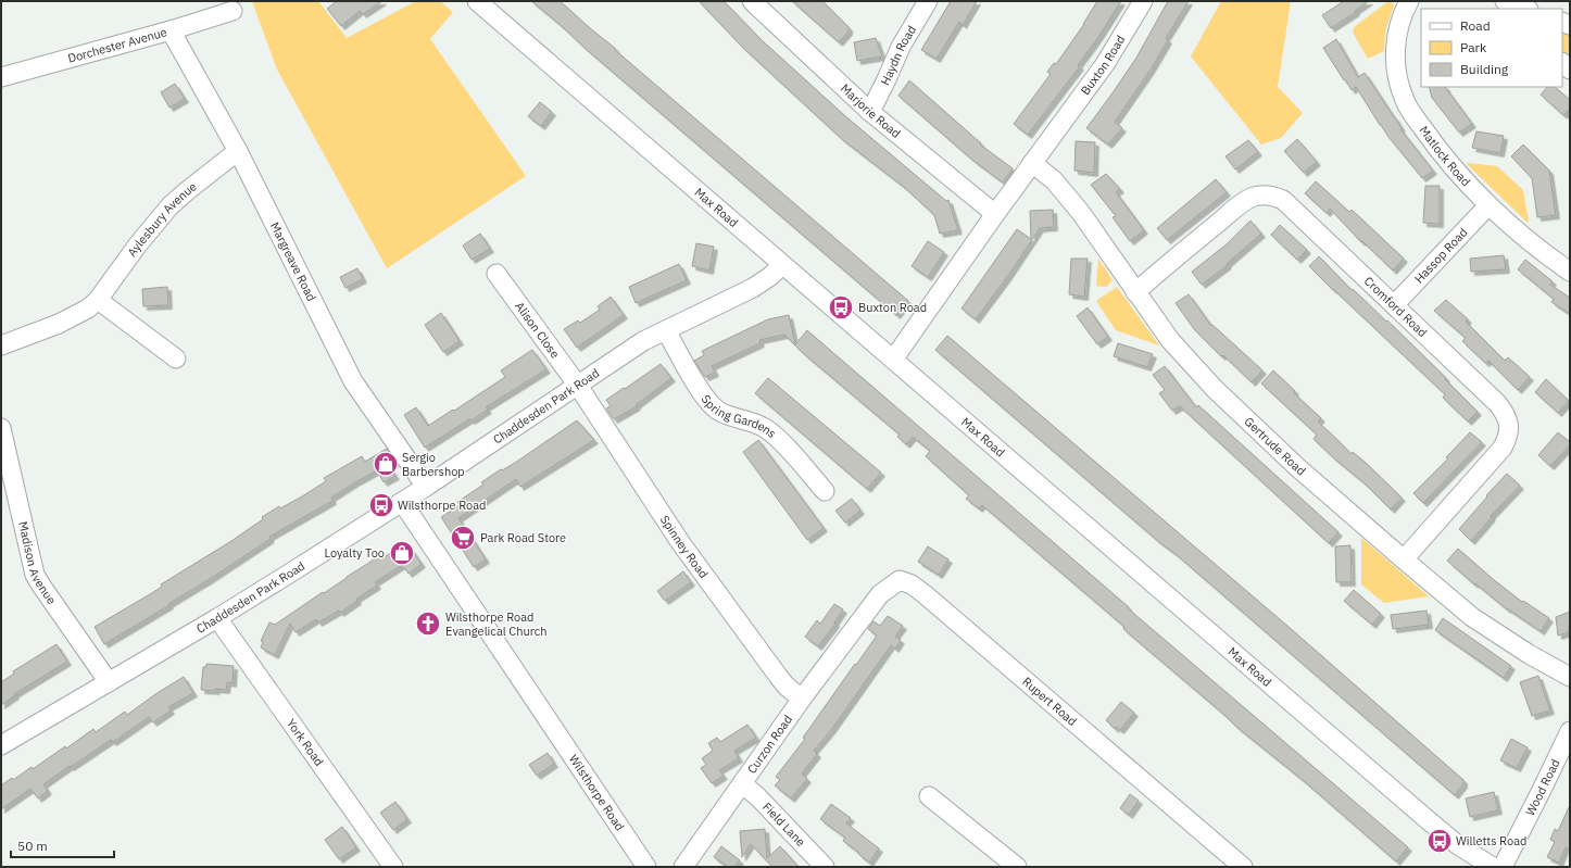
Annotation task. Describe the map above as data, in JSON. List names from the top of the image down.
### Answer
{
  "streets": {
    "street": [
      "Dorchester Avenue",
      "Haydn Road",
      "Buxton Road",
      "Marjorie Road",
      "Matlock Road",
      "Max Road",
      "Aylesbury Avenue",
      "Hassop Road",
      "Margreave Road",
      "Cromford Road",
      "Alison Close",
      "Chaddesden Park Road",
      "Spring Gardens",
      "Gertrude Road",
      "Spinney Road",
      "Madison Avenue",
      "Rupert Road",
      "York Road",
      "Curzon Road",
      "Wood Road",
      "Wilsthorpe Road",
      "Field Lane"
    ]
  },
  "crossings": [
    ["Dorchester Avenue", "Margreave Road"],
    ["Haydn Road", "Marjorie Road"],
    ["Buxton Road", "Marjorie Road"],
    ["Buxton Road", "Max Road"],
    ["Buxton Road", "Gertrude Road"],
    ["Matlock Road", "Hassop Road"],
    ["Max Road", "Chaddesden Park Road"],
    ["Aylesbury Avenue", "Margreave Road"],
    ["Hassop Road", "Cromford Road"],
    ["Margreave Road", "Chaddesden Park Road"],
    ["Cromford Road", "Gertrude Road"],
    ["Alison Close", "Chaddesden Park Road"],
    ["Alison Close", "Spinney Road"],
    ["Chaddesden Park Road", "Spring Gardens"],
    ["Chaddesden Park Road", "Spinney Road"],
    ["Chaddesden Park Road", "Madison Avenue"],
    ["Chaddesden Park Road", "York Road"],
    ["Chaddesden Park Road", "Wilsthorpe Road"],
    ["Spinney Road", "Curzon Road"],
    ["Rupert Road", "Curzon Road"],
    ["Curzon Road", "Field Lane"]
  ],
  "places": {
    "bus stop": ["Buxton Road", "Wilsthorpe Road", "Willetts Road"],
    "shop": ["Sergio Barbershop", "Loyalty Too"],
    "supermarket": ["Park Road Store"],
    "church": ["Wilsthorpe Road Evangelical Church"]
  },
  "legend": ["Road", "Park", "Building"],
  "scale_bar": "50 m"
}
